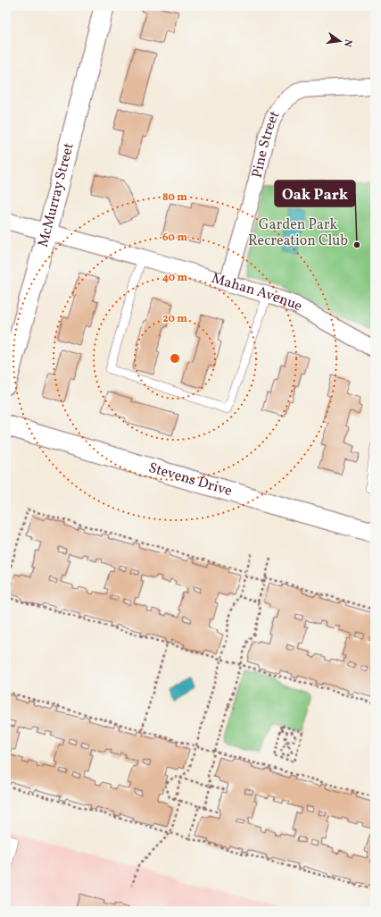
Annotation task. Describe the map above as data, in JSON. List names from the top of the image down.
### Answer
{
  "streets": {
    "street": [
      "Pine Street",
      "McMurray Street",
      "Mahan Avenue",
      "Stevens Drive"
    ]
  },
  "crossings": [
    ["Pine Street", "Mahan Avenue"],
    ["McMurray Street", "Mahan Avenue"]
  ],
  "parks": ["Garden Park Recreation Club"],
  "places": ["Oak Park"],
  "north": "right",
  "rings": [
    "80 m",
    "60 m",
    "40 m",
    "20 m"
  ]
}
